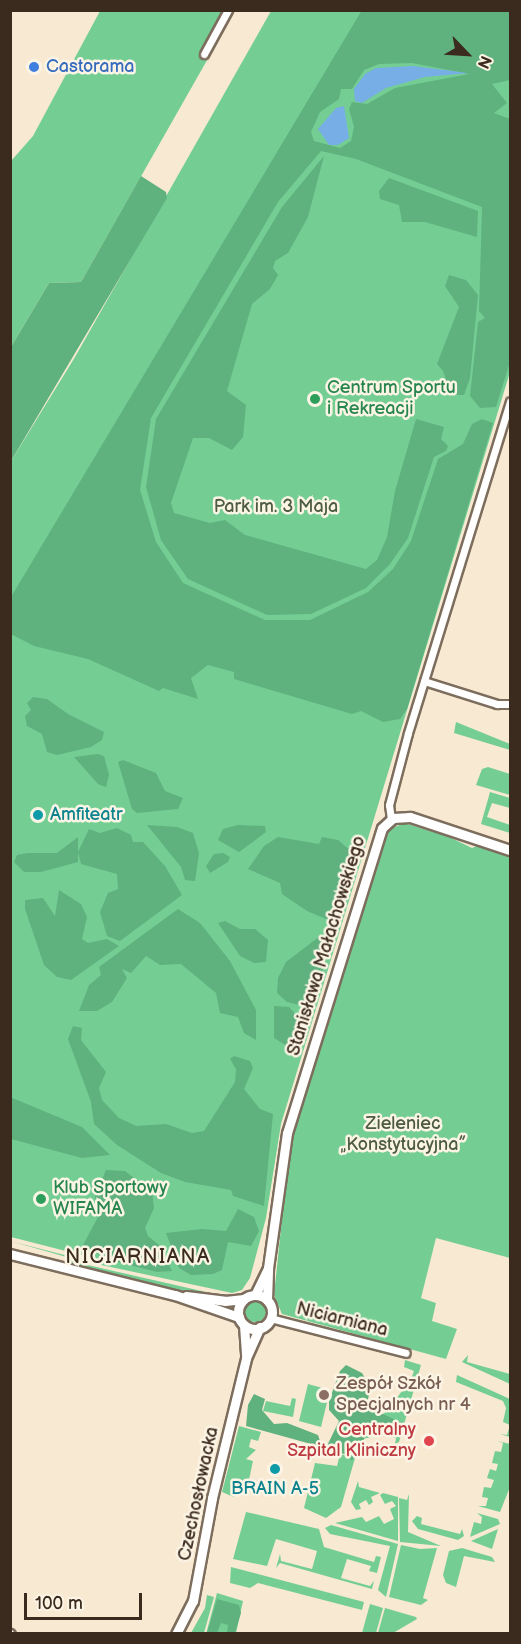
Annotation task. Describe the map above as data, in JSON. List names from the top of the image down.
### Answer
{
  "streets": {
    "street": ["Stanisława Małachowskiego", "Niciarniana", "Czechosłowacka"]
  },
  "crossings": [
    ["Stanisława Małachowskiego", "Niciarniana"],
    ["Stanisława Małachowskiego", "Czechosłowacka"],
    ["Niciarniana", "Czechosłowacka"]
  ],
  "districts": ["NICIARNIANA"],
  "parks": ["Park im. 3 Maja", "Zieleniec „Konstytucyjna”"],
  "places": [
    "Castorama",
    "Centrum Sportu i Rekreacji",
    "Amfiteatr",
    "Klub Sportowy WIFAMA",
    "Zespół Szkół Specjalnych nr 4",
    "Centralny Szpital Kliniczny",
    "BRAIN A-5"
  ],
  "scale_bar": "100 m",
  "north": "bottom right"
}
